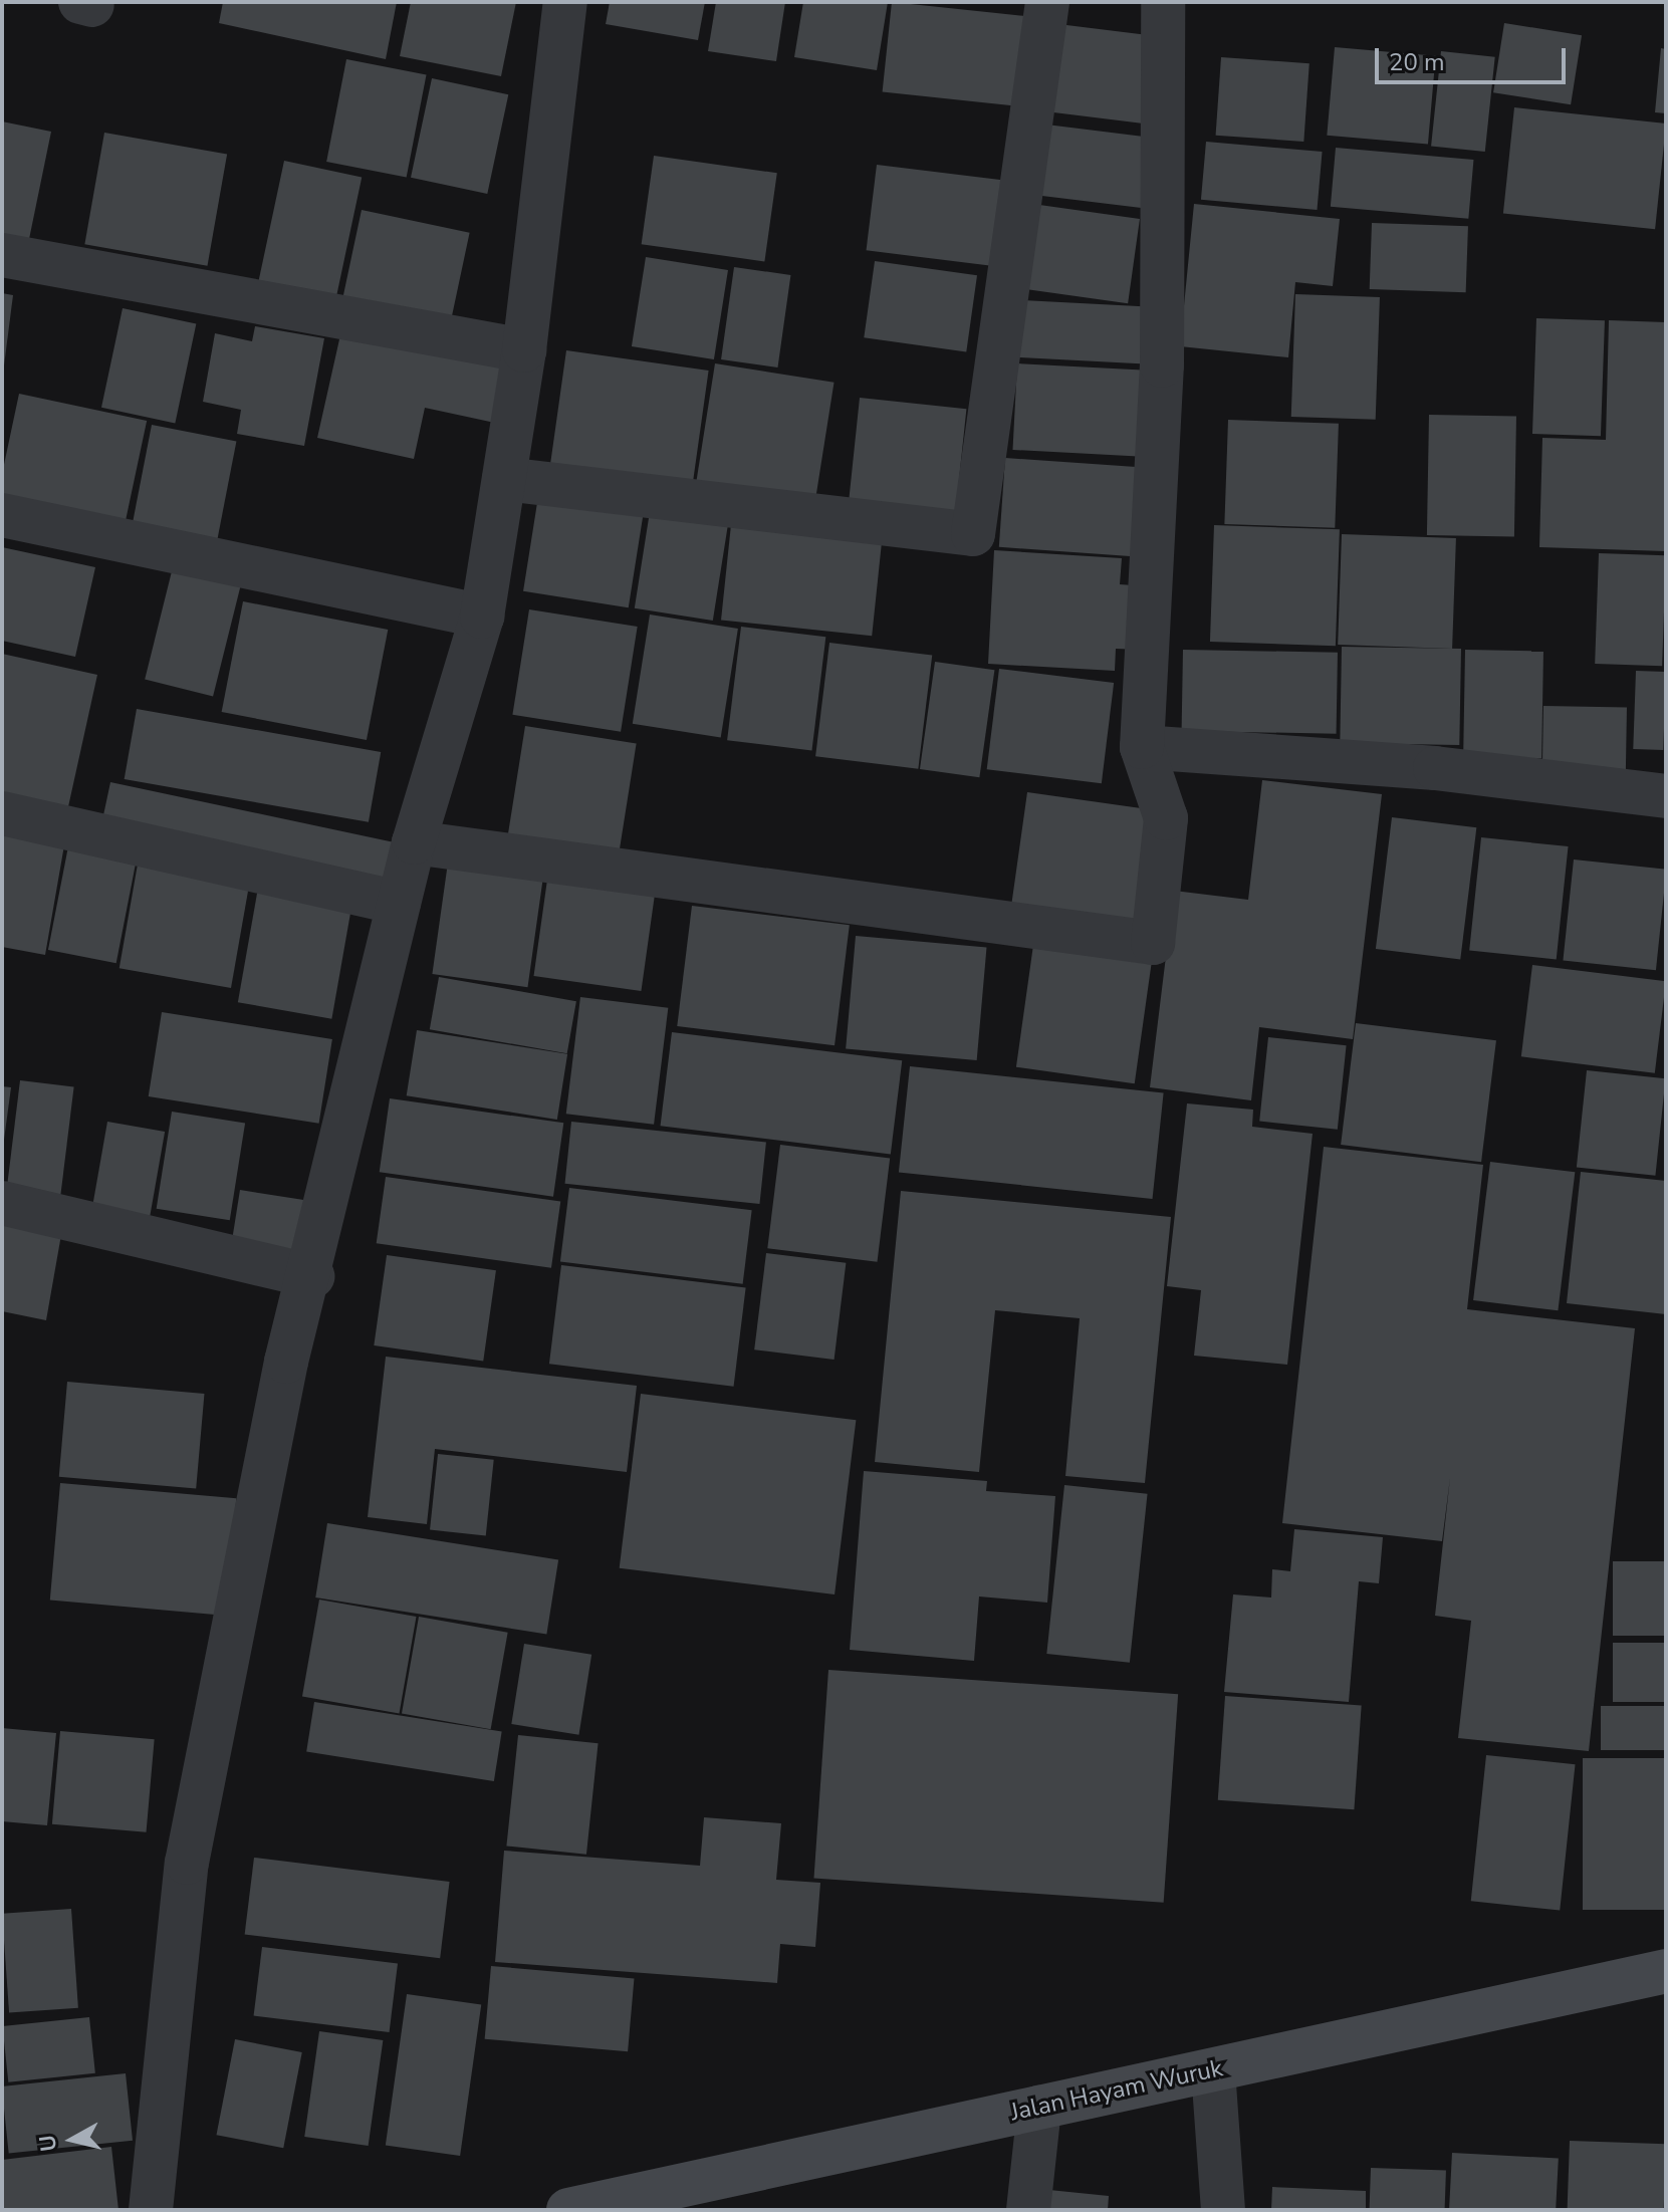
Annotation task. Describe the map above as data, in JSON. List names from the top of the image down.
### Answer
{
  "streets": {
    "main road": ["Jalan Hayam Wuruk"]
  },
  "scale_bar": "20 m",
  "north": "left"
}
